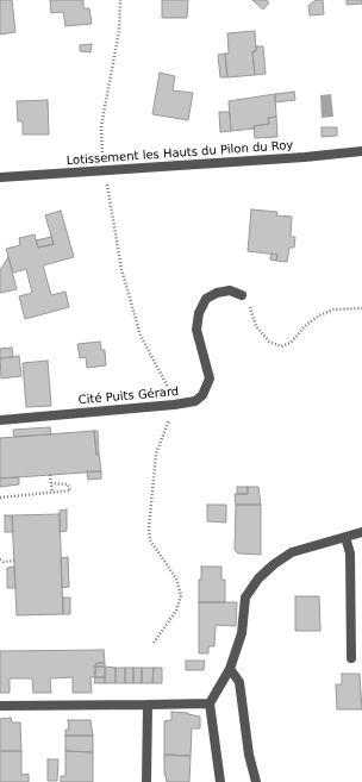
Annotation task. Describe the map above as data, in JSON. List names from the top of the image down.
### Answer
{
  "streets": {
    "street": ["Lotissement les Hauts du Pilon du Roy", "Cité Puits Gérard"]
  }
}
